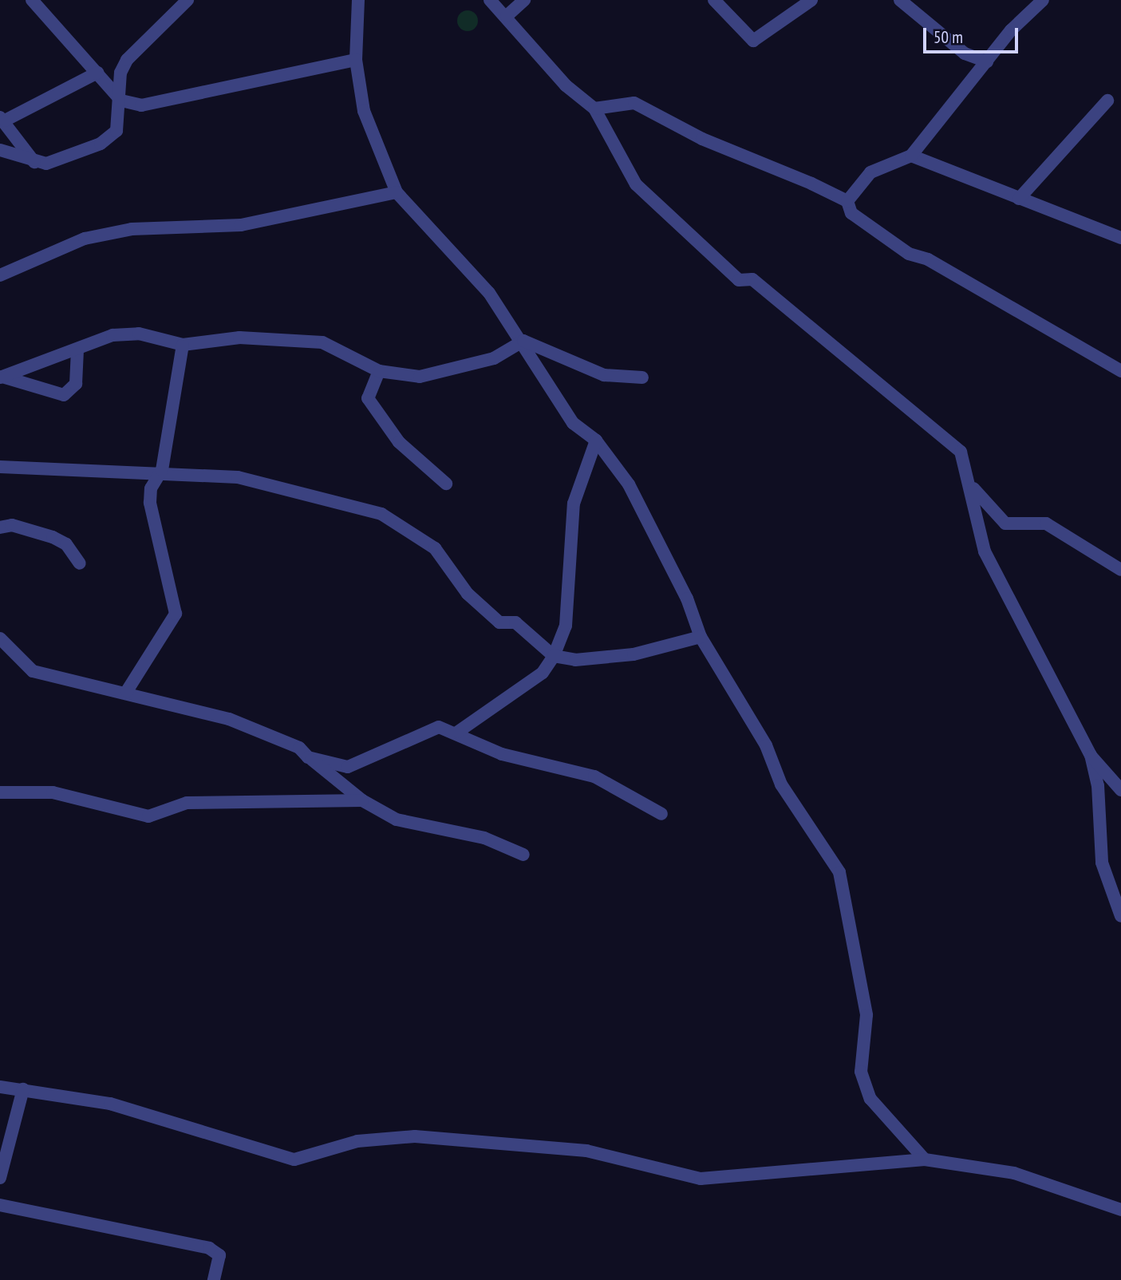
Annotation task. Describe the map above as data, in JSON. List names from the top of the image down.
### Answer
{
  "scale_bar": "50 m"
}
